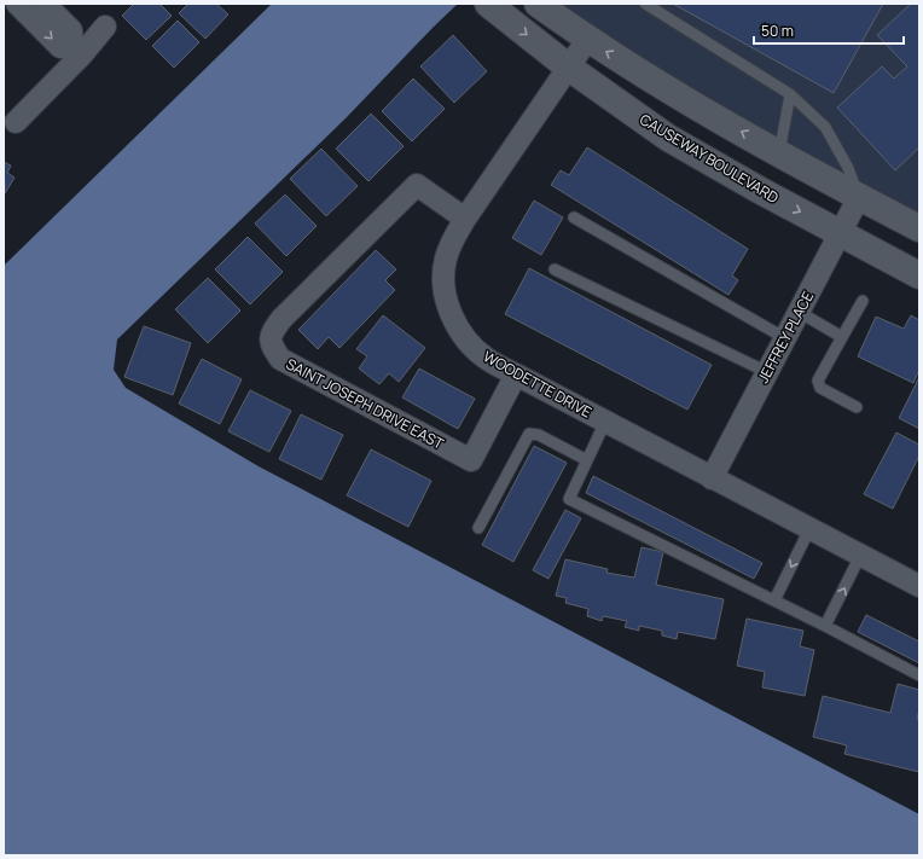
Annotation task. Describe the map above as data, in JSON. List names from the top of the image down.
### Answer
{
  "streets": {
    "street": [
      "CAUSEWAY BOULEVARD",
      "JEFFREY PLACE",
      "WOODETTE DRIVE",
      "SAINT JOSEPH DRIVE EAST"
    ]
  },
  "crossings": [
    ["CAUSEWAY BOULEVARD", "JEFFREY PLACE"],
    ["CAUSEWAY BOULEVARD", "WOODETTE DRIVE"],
    ["JEFFREY PLACE", "WOODETTE DRIVE"],
    ["WOODETTE DRIVE", "SAINT JOSEPH DRIVE EAST"]
  ],
  "scale_bar": "50 m"
}
